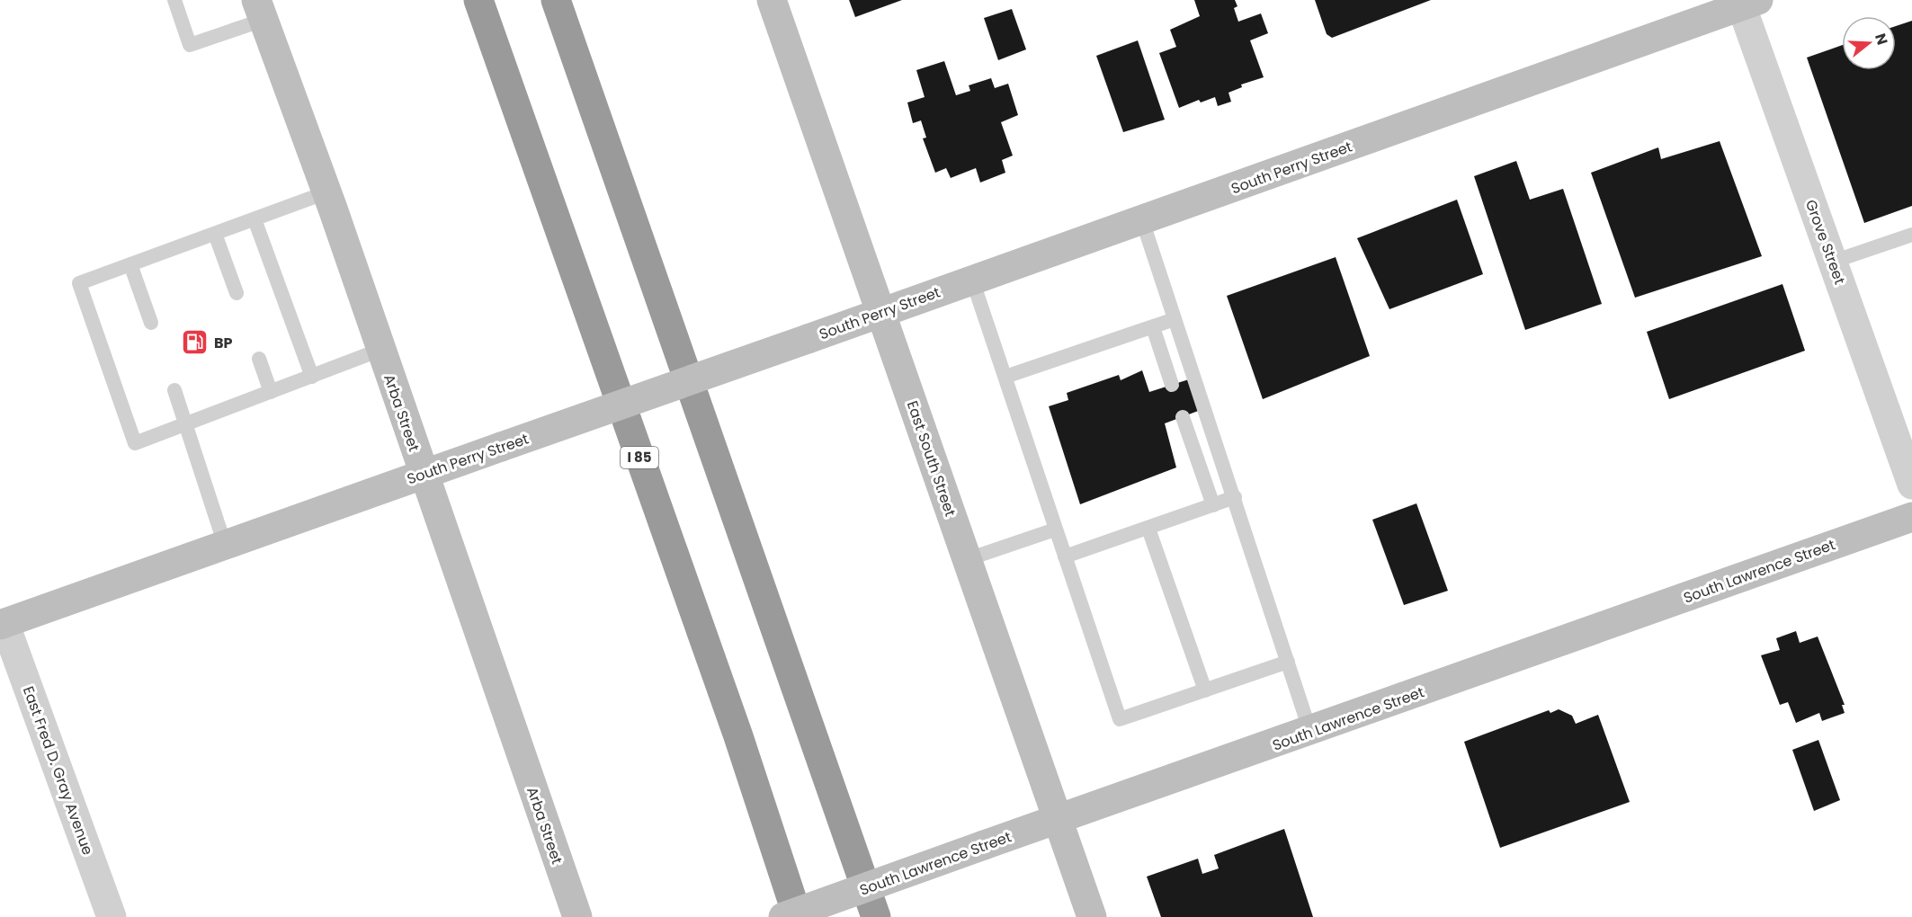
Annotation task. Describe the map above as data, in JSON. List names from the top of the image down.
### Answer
{
  "streets": {
    "highway": ["I 85"],
    "main road": [
      "South Perry Street",
      "Arba Street",
      "East South Street",
      "South Lawrence Street"
    ],
    "street": ["Grove Street", "East Fred D. Gray Avenue"]
  },
  "crossings": [
    ["South Perry Street", "Grove Street"],
    ["South Perry Street", "Arba Street"],
    ["South Perry Street", "East South Street"],
    ["South Perry Street", "East Fred D. Gray Avenue"],
    ["East South Street", "South Lawrence Street"]
  ],
  "places": {
    "fuel station": ["BP"]
  },
  "north": "right"
}
